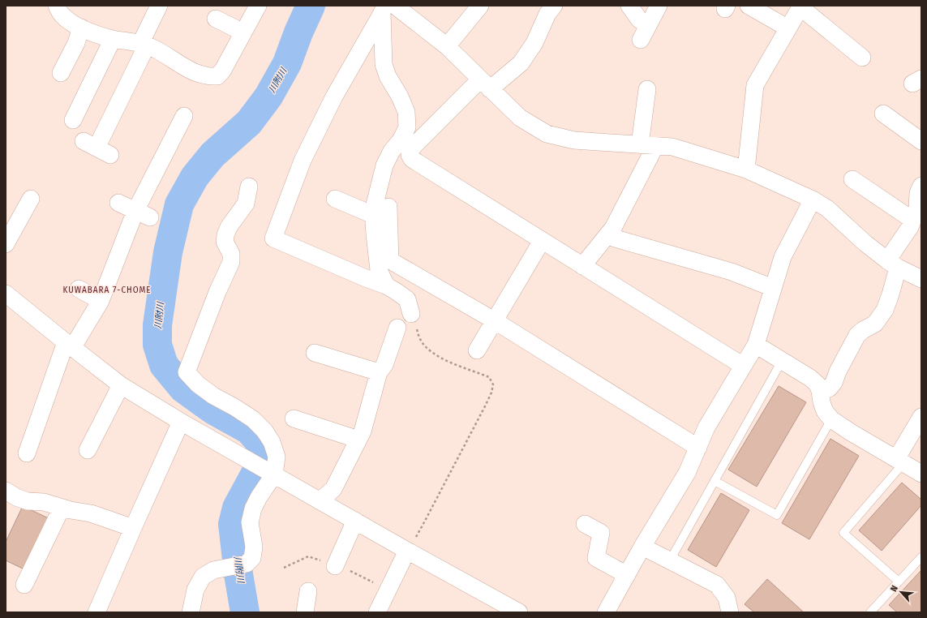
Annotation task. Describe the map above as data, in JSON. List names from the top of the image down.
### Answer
{
  "districts": ["KUWABARA 7-CHOME"],
  "water": ["川附川"],
  "north": "top left"
}
